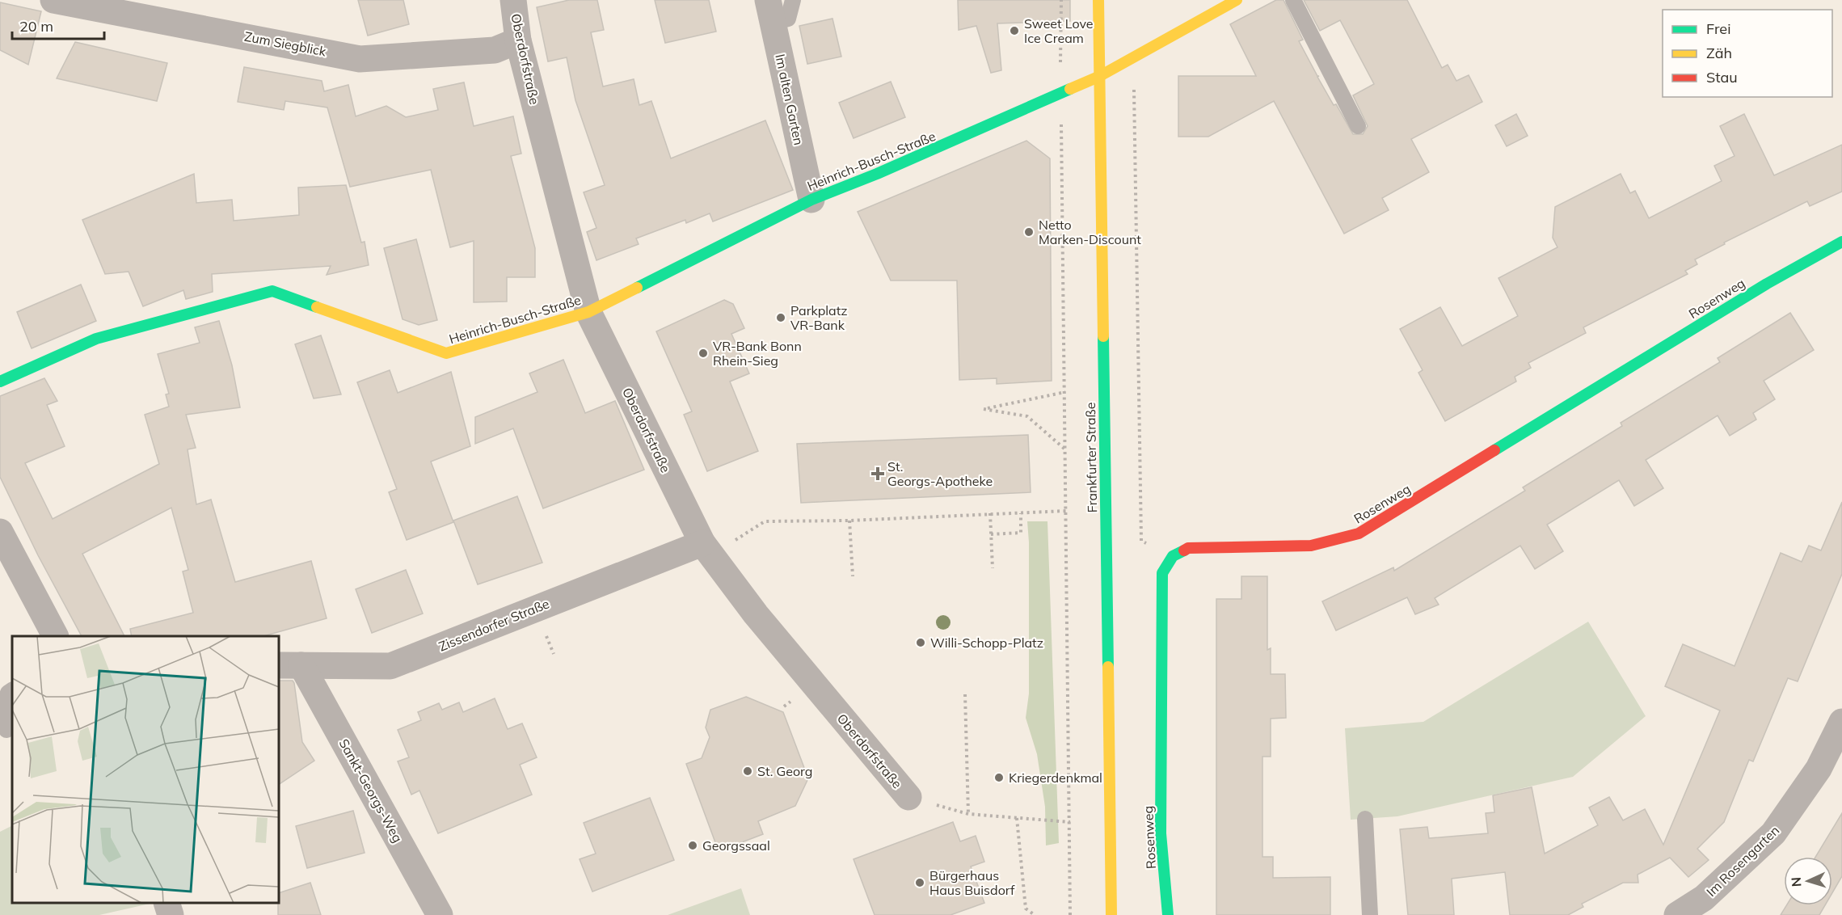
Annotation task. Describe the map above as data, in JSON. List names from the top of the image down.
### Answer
{
  "streets": {
    "street": [
      "Zum Siegblick",
      "Oberdorfstraße",
      "Im alten Garten",
      "Heinrich-Busch-Straße",
      "Rosenweg",
      "Frankfurter Straße",
      "Zissendorfer Straße",
      "Sankt-Georgs-Weg",
      "Im Rosengarten"
    ]
  },
  "crossings": [
    ["Zum Siegblick", "Oberdorfstraße"],
    ["Oberdorfstraße", "Heinrich-Busch-Straße"],
    ["Oberdorfstraße", "Zissendorfer Straße"],
    ["Im alten Garten", "Heinrich-Busch-Straße"],
    ["Heinrich-Busch-Straße", "Frankfurter Straße"],
    ["Zissendorfer Straße", "Sankt-Georgs-Weg"]
  ],
  "places": {
    "other": [
      "Sweet Love Ice Cream",
      "Netto Marken-Discount",
      "Parkplatz VR-Bank",
      "VR-Bank Bonn Rhein-Sieg",
      "Willi-Schopp-Platz",
      "St. Georg",
      "Kriegerdenkmal",
      "Georgssaal",
      "Bürgerhaus Haus Buisdorf"
    ],
    "health": ["St. Georgs-Apotheke"]
  },
  "legend": ["Frei", "Zäh", "Stau"],
  "scale_bar": "20 m",
  "north": "left"
}
